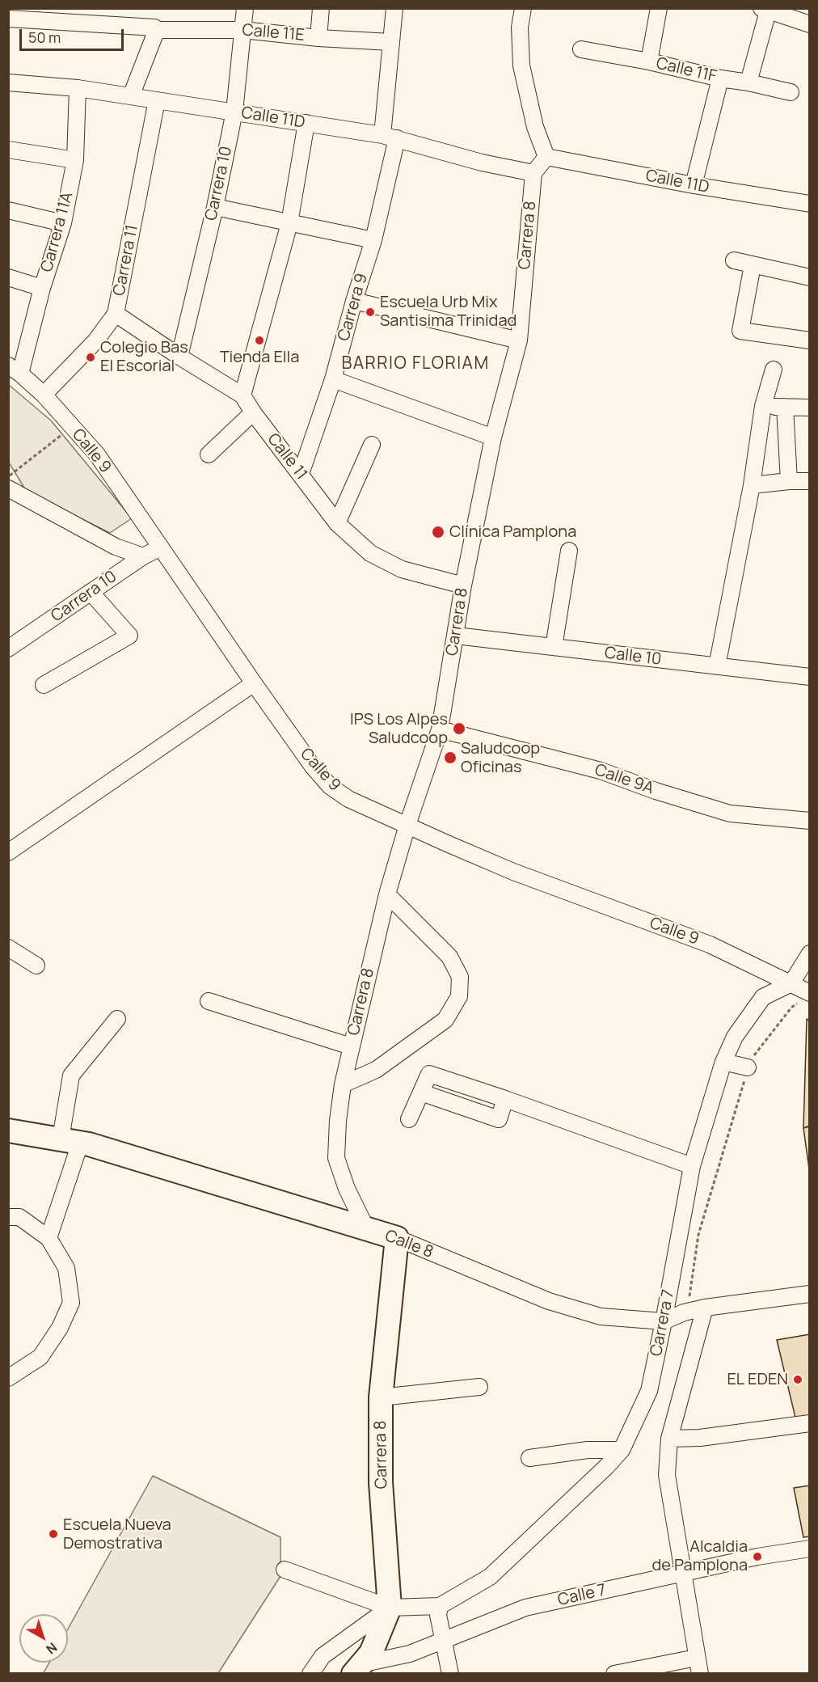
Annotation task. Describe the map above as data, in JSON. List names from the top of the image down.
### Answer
{
  "streets": {
    "highway": ["Carrera 8", "Calle 8"],
    "street": [
      "Calle 11E",
      "Calle 11F",
      "Calle 11D",
      "Carrera 10",
      "Carrera 11A",
      "Carrera 11",
      "Carrera 9",
      "Calle 9",
      "Calle 11",
      "Calle 10",
      "Calle 9A",
      "Carrera 7",
      "Calle 7"
    ]
  },
  "crossings": [
    ["Calle 11E", "Carrera 10"],
    ["Calle 11E", "Carrera 9"],
    ["Calle 11D", "Carrera 10"],
    ["Calle 11D", "Carrera 11A"],
    ["Calle 11D", "Carrera 8"],
    ["Calle 11D", "Carrera 11"],
    ["Calle 11D", "Carrera 9"],
    ["Carrera 10", "Calle 9"],
    ["Carrera 10", "Calle 11"],
    ["Carrera 11A", "Calle 9"],
    ["Carrera 8", "Calle 9"],
    ["Carrera 8", "Calle 11"],
    ["Carrera 8", "Calle 10"],
    ["Carrera 8", "Calle 9A"],
    ["Carrera 8", "Calle 8"],
    ["Carrera 8", "Carrera 7"],
    ["Carrera 8", "Calle 7"],
    ["Carrera 11", "Calle 9"],
    ["Carrera 11", "Calle 11"],
    ["Carrera 9", "Calle 11"],
    ["Calle 9", "Carrera 7"],
    ["Calle 8", "Carrera 7"],
    ["Carrera 7", "Calle 7"]
  ],
  "districts": ["BARRIO FLORIAM"],
  "places": [
    "Escuela Urb Mix Santisima Trinidad",
    "Tienda Ella",
    "Colegio Bas El Escorial",
    "Clínica Pamplona",
    "IPS Los Alpes Saludcoop",
    "Saludcoop Oficinas",
    "EL EDEN",
    "Escuela Nueva Demostrativa",
    "Alcaldia de Pamplona"
  ],
  "scale_bar": "50 m",
  "north": "bottom right"
}
